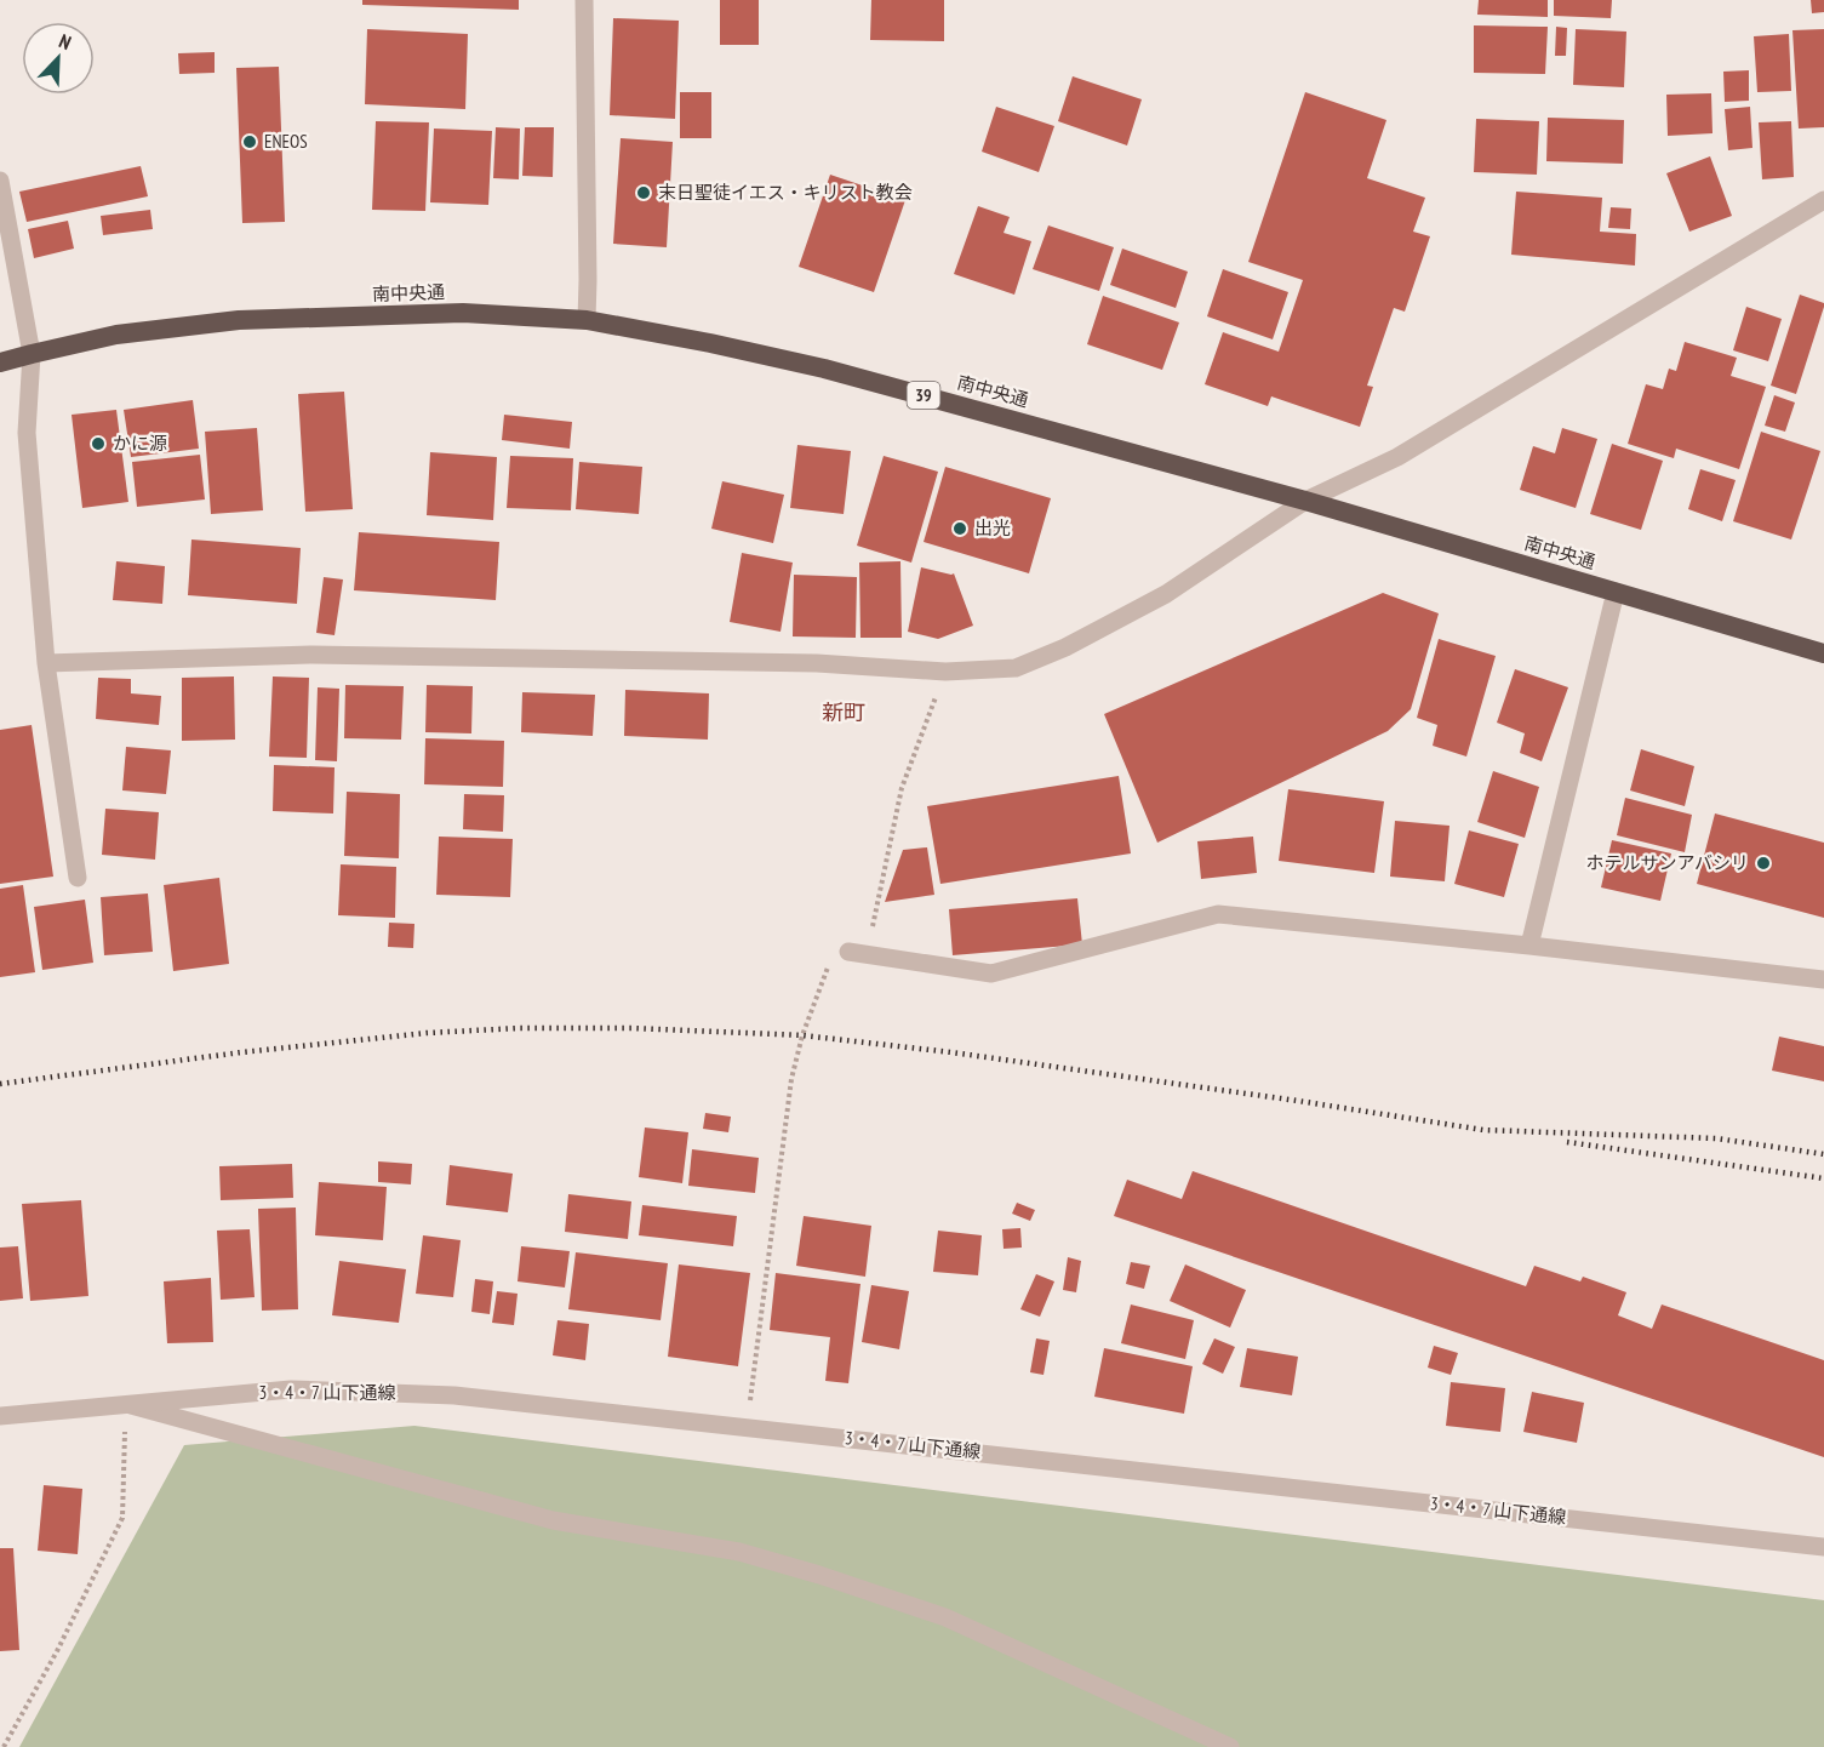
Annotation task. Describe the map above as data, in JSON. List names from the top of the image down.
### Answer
{
  "streets": {
    "highway": ["南中央通", "39"],
    "street": ["3・4・7 山下通線"]
  },
  "districts": ["新町"],
  "places": [
    "ENEOS",
    "末日聖徒イエス・キリスト教会",
    "かに源",
    "出光",
    "ホテルサンアバシリ"
  ],
  "north": "top right"
}
